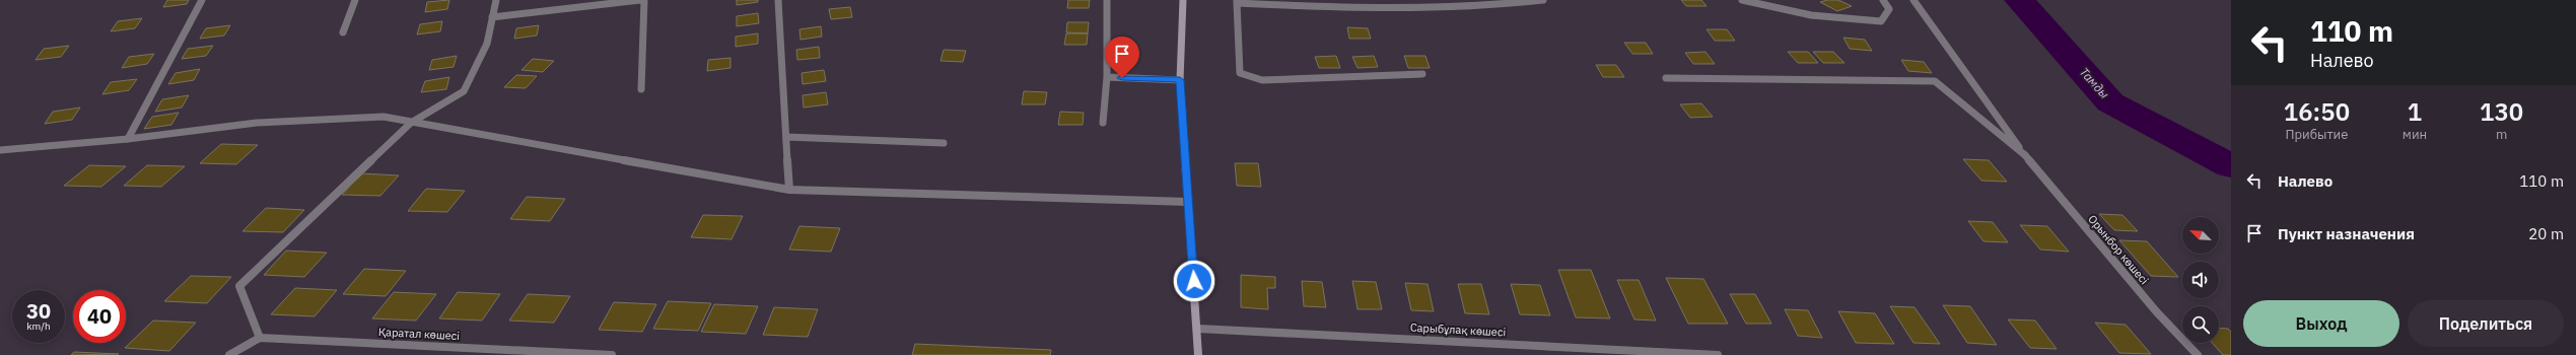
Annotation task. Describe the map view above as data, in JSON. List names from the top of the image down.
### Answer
{
  "streets": {
    "street": ["Орынбор көшесі", "Сарыбұлақ көшесі", "Қаратал көшесі"]
  },
  "water": ["Тамды"],
  "north": "top left",
  "page": {
    "turn": ["110 m", "Налево"],
    "eta": [
      "16:50",
      "Прибытие",
      "1",
      "мин",
      "130",
      "m"
    ],
    "list": [
      {
        "name": "Налево",
        "value": "110 m"
      },
      {
        "name": "Пункт назначения",
        "value": "20 m"
      }
    ],
    "speed": "30 km/h",
    "limit": "40",
    "buttons": ["Выход", "Поделиться"]
  }
}
